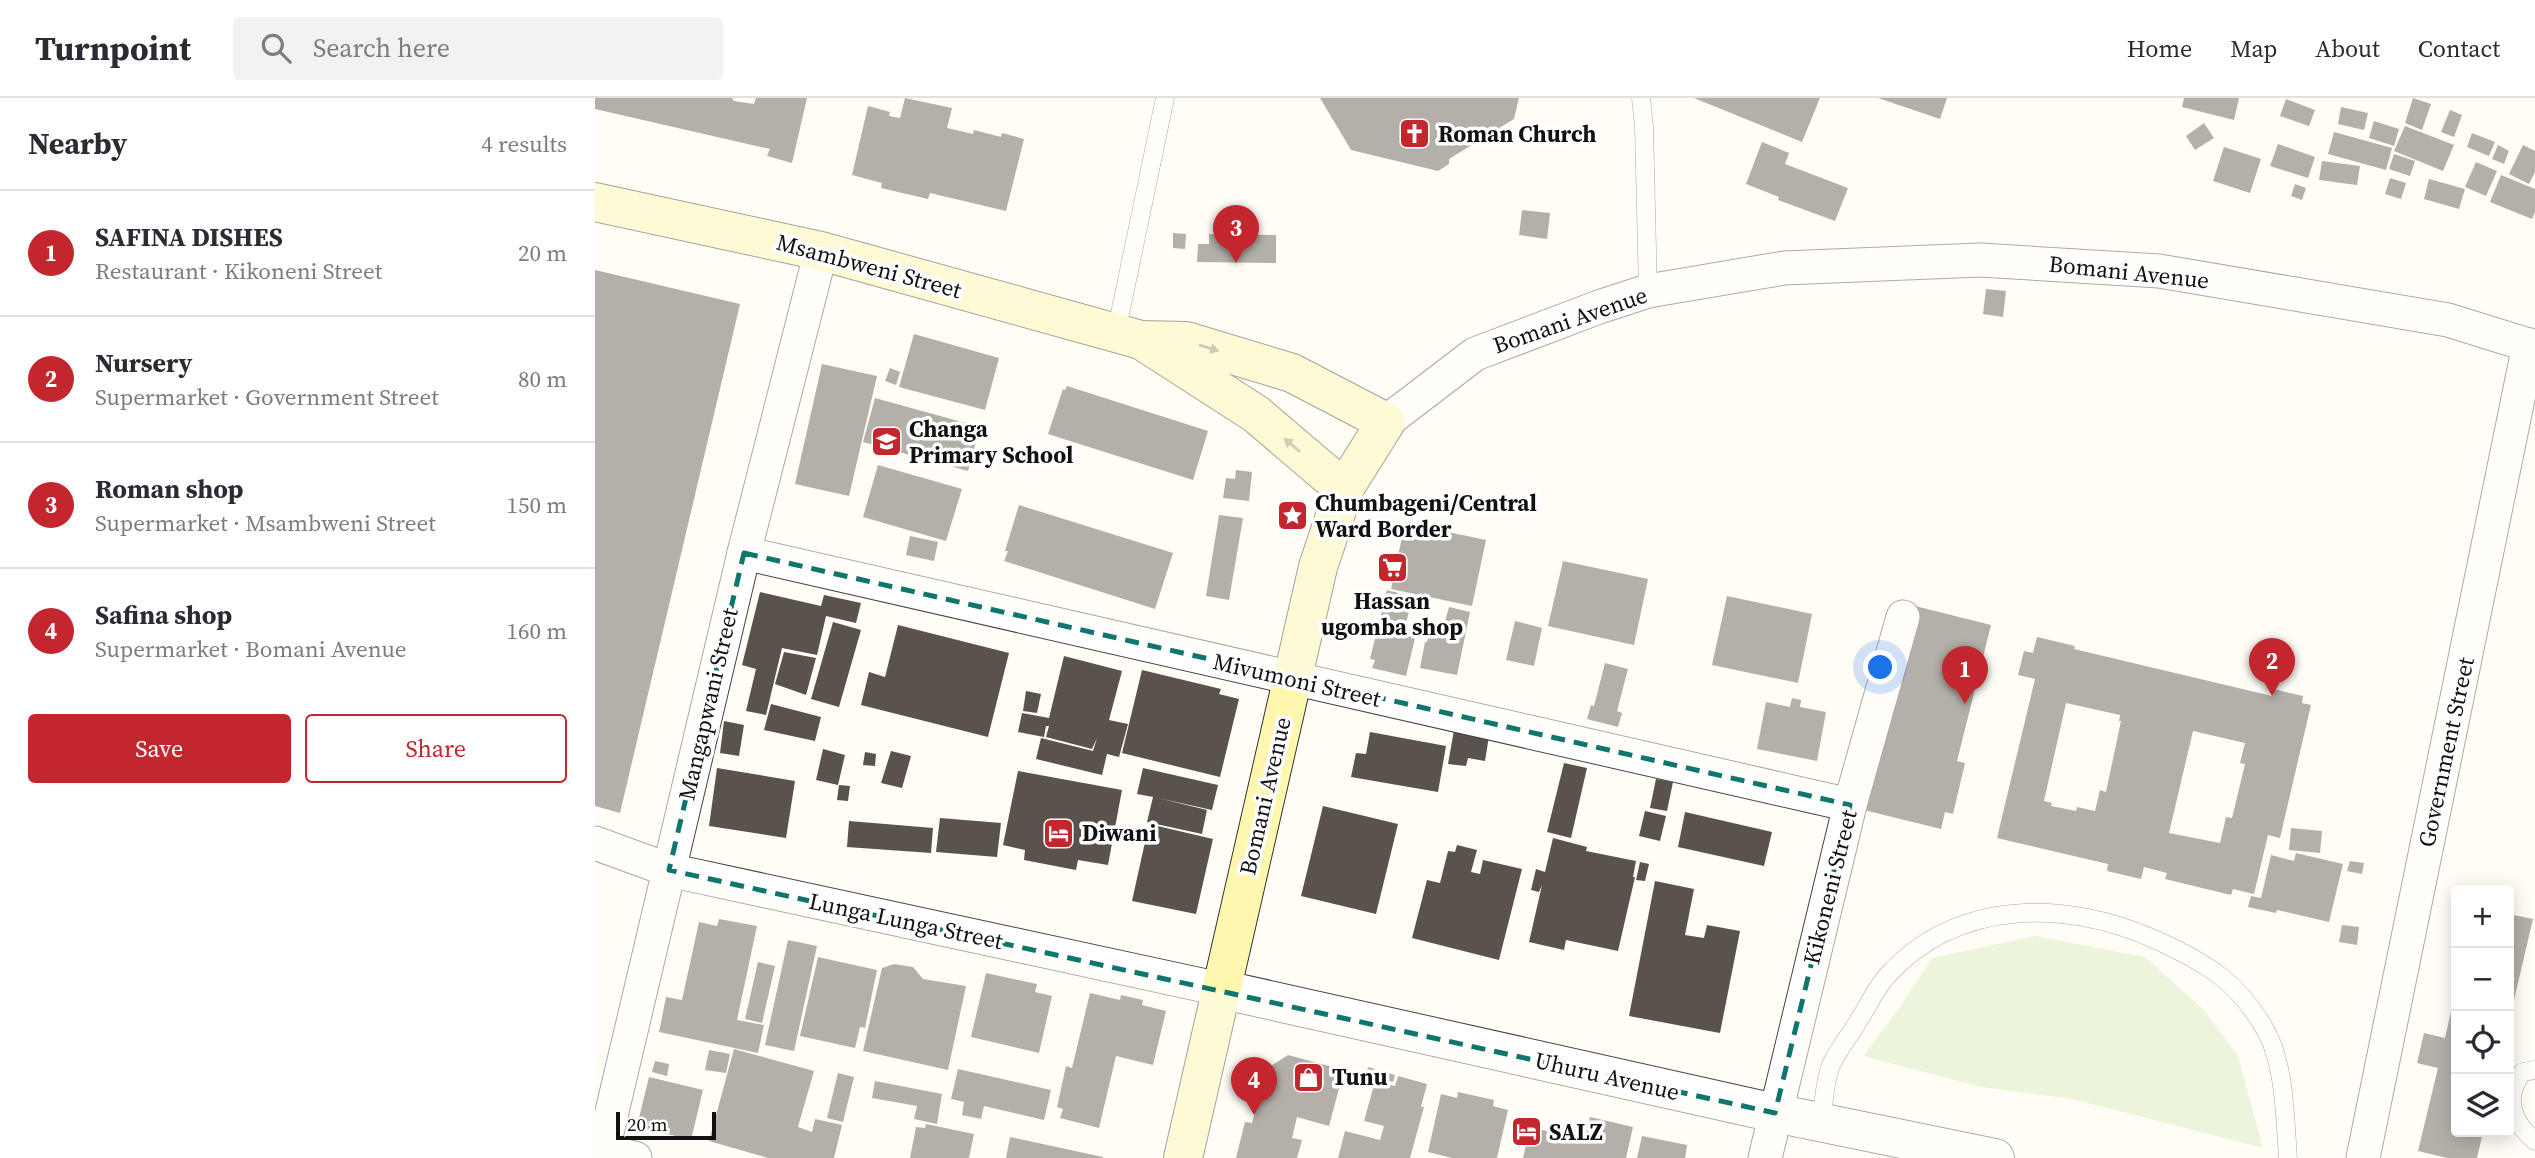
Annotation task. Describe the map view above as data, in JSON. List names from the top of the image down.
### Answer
{
  "streets": {
    "main road": ["Msambweni Street", "Bomani Avenue"],
    "street": [
      "Mivumoni Street",
      "Mangapwani Street",
      "Government Street",
      "Kikoneni Street",
      "Lunga Lunga Street",
      "Uhuru Avenue"
    ]
  },
  "crossings": [
    ["Msambweni Street", "Mangapwani Street"],
    ["Bomani Avenue", "Mivumoni Street"],
    ["Bomani Avenue", "Government Street"],
    ["Bomani Avenue", "Lunga Lunga Street"],
    ["Bomani Avenue", "Uhuru Avenue"],
    ["Mivumoni Street", "Mangapwani Street"],
    ["Mivumoni Street", "Kikoneni Street"],
    ["Mangapwani Street", "Lunga Lunga Street"],
    ["Kikoneni Street", "Uhuru Avenue"],
    ["Lunga Lunga Street", "Uhuru Avenue"]
  ],
  "places": {
    "church": ["Roman Church"],
    "school or university": ["Changa Primary School"],
    "place": ["Chumbageni/Central Ward Border"],
    "supermarket": ["Hassan ugomba shop"],
    "hotel": ["Diwani", "SALZ"],
    "shop": ["Tunu"]
  },
  "scale_bar": "20 m",
  "page": {
    "header": "Turnpoint",
    "search": "Search here",
    "nav": [
      "Home",
      "Map",
      "About",
      "Contact"
    ],
    "heading": ["Nearby", "4 results"],
    "list": [
      {
        "mark": "1",
        "name": "SAFINA DISHES",
        "note": "Restaurant · Kikoneni Street",
        "value": "20 m"
      },
      {
        "mark": "2",
        "name": "Nursery",
        "note": "Supermarket · Government Street",
        "value": "80 m"
      },
      {
        "mark": "3",
        "name": "Roman shop",
        "note": "Supermarket · Msambweni Street",
        "value": "150 m"
      },
      {
        "mark": "4",
        "name": "Safina shop",
        "note": "Supermarket · Bomani Avenue",
        "value": "160 m"
      }
    ],
    "pins": [
      "3",
      "2",
      "1",
      "4"
    ],
    "buttons": ["Save", "Share"],
    "map_buttons": ["+", "−"],
    "scale": "20 m"
  }
}
